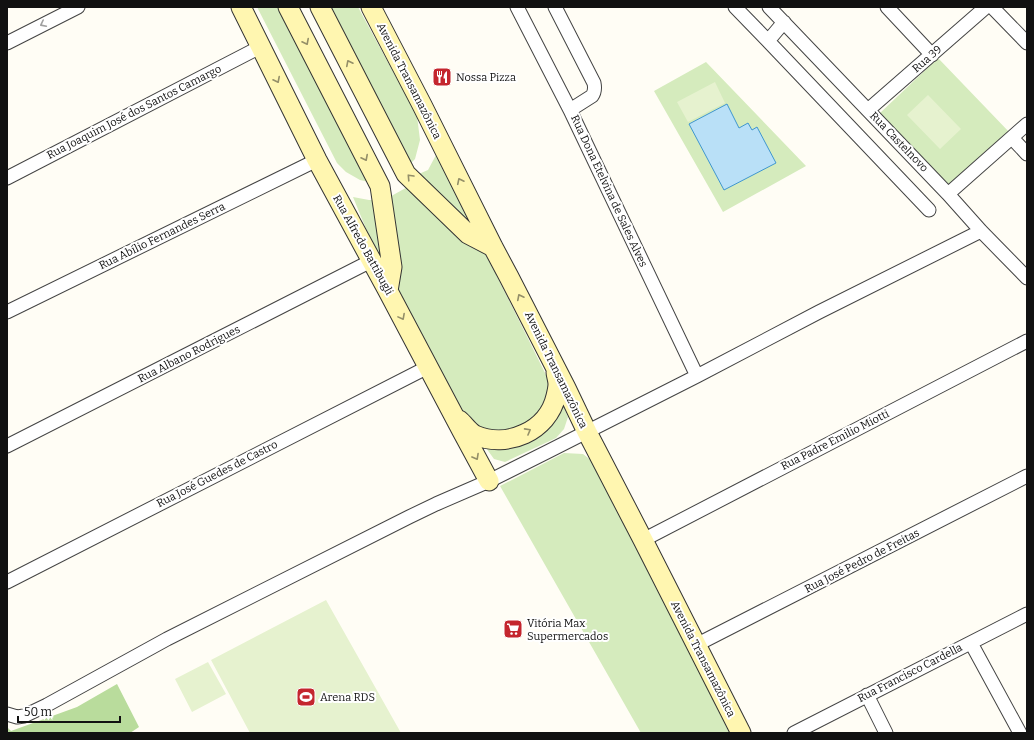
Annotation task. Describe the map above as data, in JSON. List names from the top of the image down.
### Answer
{
  "streets": {
    "street": [
      "Rua 39",
      "Avenida Transamazônica",
      "Rua Joaquim José dos Santos Camargo",
      "Rua Castelnovo",
      "Rua Dona Etelvina de Sales Alves",
      "Rua Abílio Fernandes Serra",
      "Rua Alfredo Battibugli",
      "Rua Albano Rodrigues",
      "Rua Padre Emilio Miotti",
      "Rua José Guedes de Castro",
      "Rua José Pedro de Freitas",
      "Rua Francisco Cardella"
    ]
  },
  "crossings": [
    ["Rua 39", "Rua Castelnovo"],
    ["Avenida Transamazônica", "Rua Padre Emilio Miotti"],
    ["Avenida Transamazônica", "Rua José Pedro de Freitas"],
    ["Rua Joaquim José dos Santos Camargo", "Rua Alfredo Battibugli"],
    ["Rua Abílio Fernandes Serra", "Rua Alfredo Battibugli"],
    ["Rua Alfredo Battibugli", "Rua Albano Rodrigues"],
    ["Rua Alfredo Battibugli", "Rua José Guedes de Castro"]
  ],
  "places": {
    "restaurant": ["Nossa Pizza"],
    "supermarket": ["Vitória Max Supermercados"],
    "sports": ["Arena RDS"]
  },
  "scale_bar": "50 m"
}
